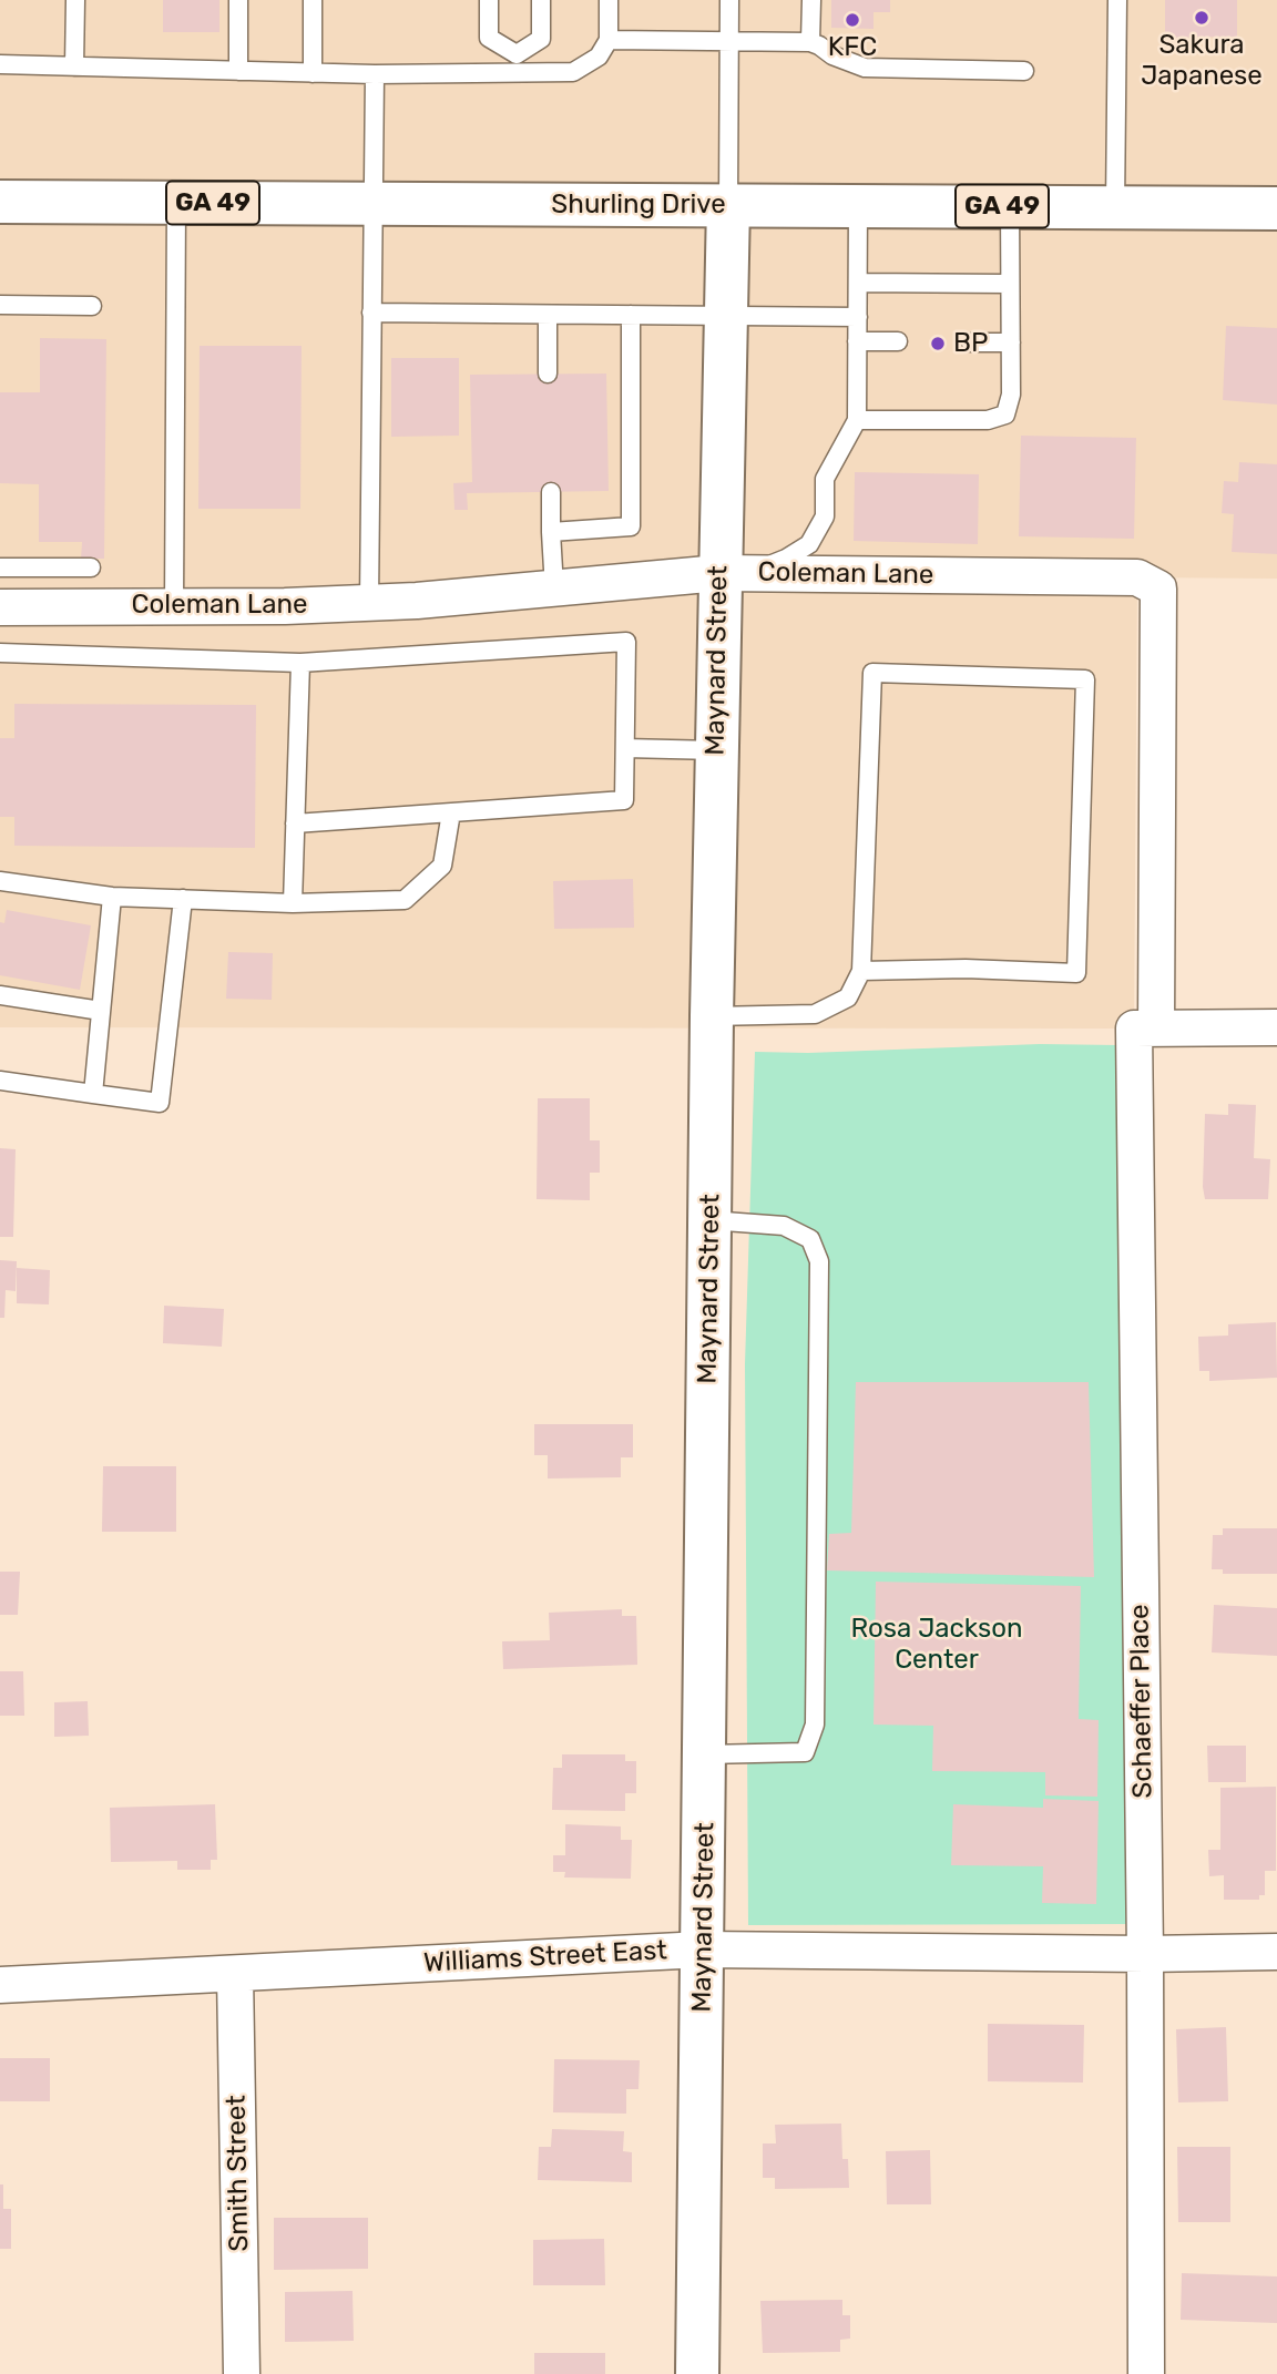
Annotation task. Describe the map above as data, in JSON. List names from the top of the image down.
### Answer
{
  "streets": {
    "street": [
      "GA 49",
      "Shurling Drive",
      "Coleman Lane",
      "Maynard Street",
      "Schaeffer Place",
      "Williams Street East",
      "Smith Street"
    ]
  },
  "crossings": [
    ["Shurling Drive", "Maynard Street"],
    ["Coleman Lane", "Maynard Street"],
    ["Coleman Lane", "Schaeffer Place"],
    ["Maynard Street", "Williams Street East"],
    ["Schaeffer Place", "Williams Street East"],
    ["Williams Street East", "Smith Street"]
  ],
  "parks": ["Rosa Jackson Center"],
  "places": ["Sakura Japanese", "KFC", "BP"]
}
